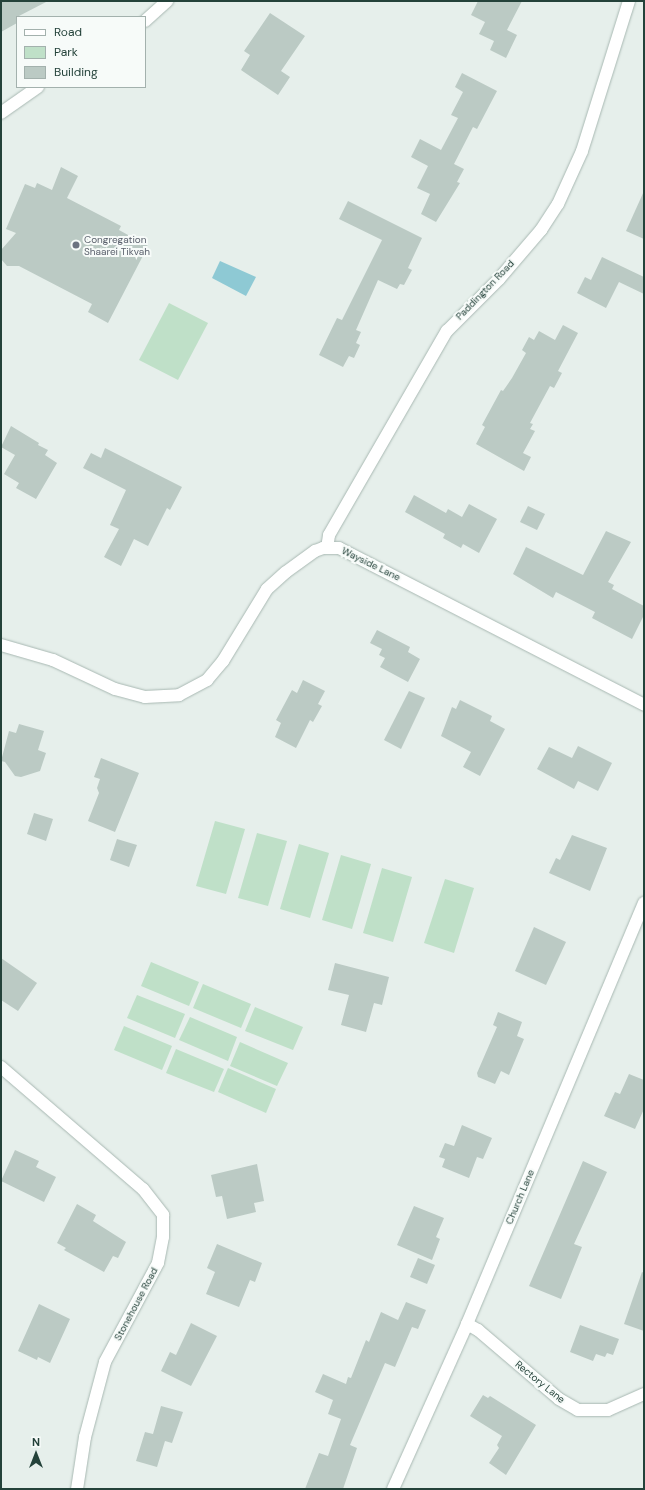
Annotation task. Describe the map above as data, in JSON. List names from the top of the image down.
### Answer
{
  "streets": {
    "street": [
      "Paddington Road",
      "Wayside Lane",
      "Church Lane",
      "Stonehouse Road",
      "Rectory Lane"
    ]
  },
  "crossings": [
    ["Paddington Road", "Wayside Lane"],
    ["Church Lane", "Rectory Lane"]
  ],
  "places": ["Congregation Shaarei Tikvah"],
  "legend": ["Road", "Park", "Building"],
  "north": "top"
}
